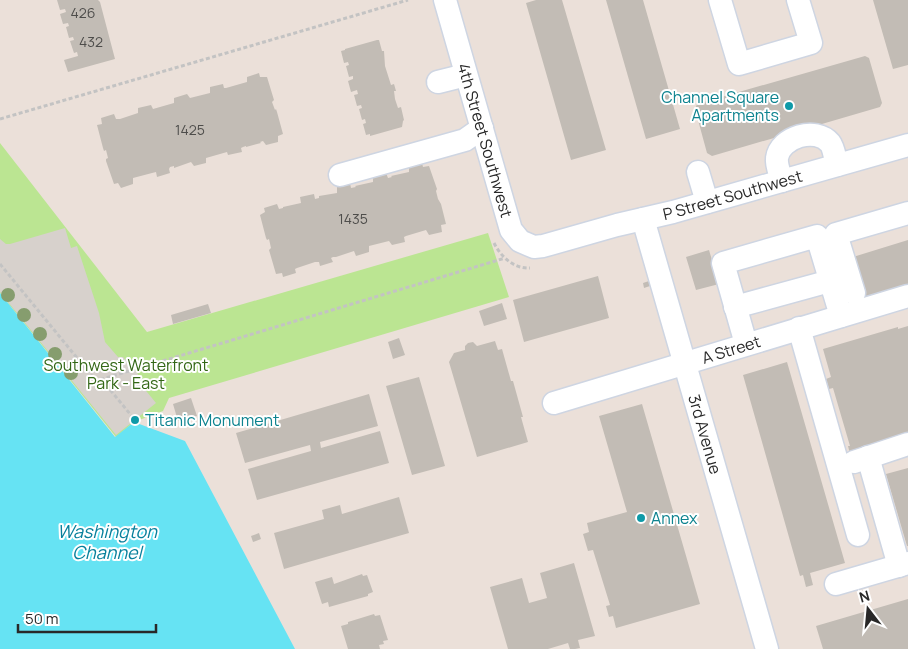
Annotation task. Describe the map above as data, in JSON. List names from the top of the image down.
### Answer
{
  "streets": {
    "street": [
      "4th Street Southwest",
      "P Street Southwest",
      "A Street",
      "3rd Avenue"
    ]
  },
  "crossings": [
    ["4th Street Southwest", "P Street Southwest"],
    ["P Street Southwest", "3rd Avenue"],
    ["A Street", "3rd Avenue"]
  ],
  "water": ["Washington Channel"],
  "parks": ["Southwest Waterfront Park - East"],
  "places": ["Channel Square Apartments", "Titanic Monument", "Annex"],
  "house_numbers": [
    "426",
    "432",
    "1425",
    "1435"
  ],
  "scale_bar": "50 m",
  "north": "top"
}
